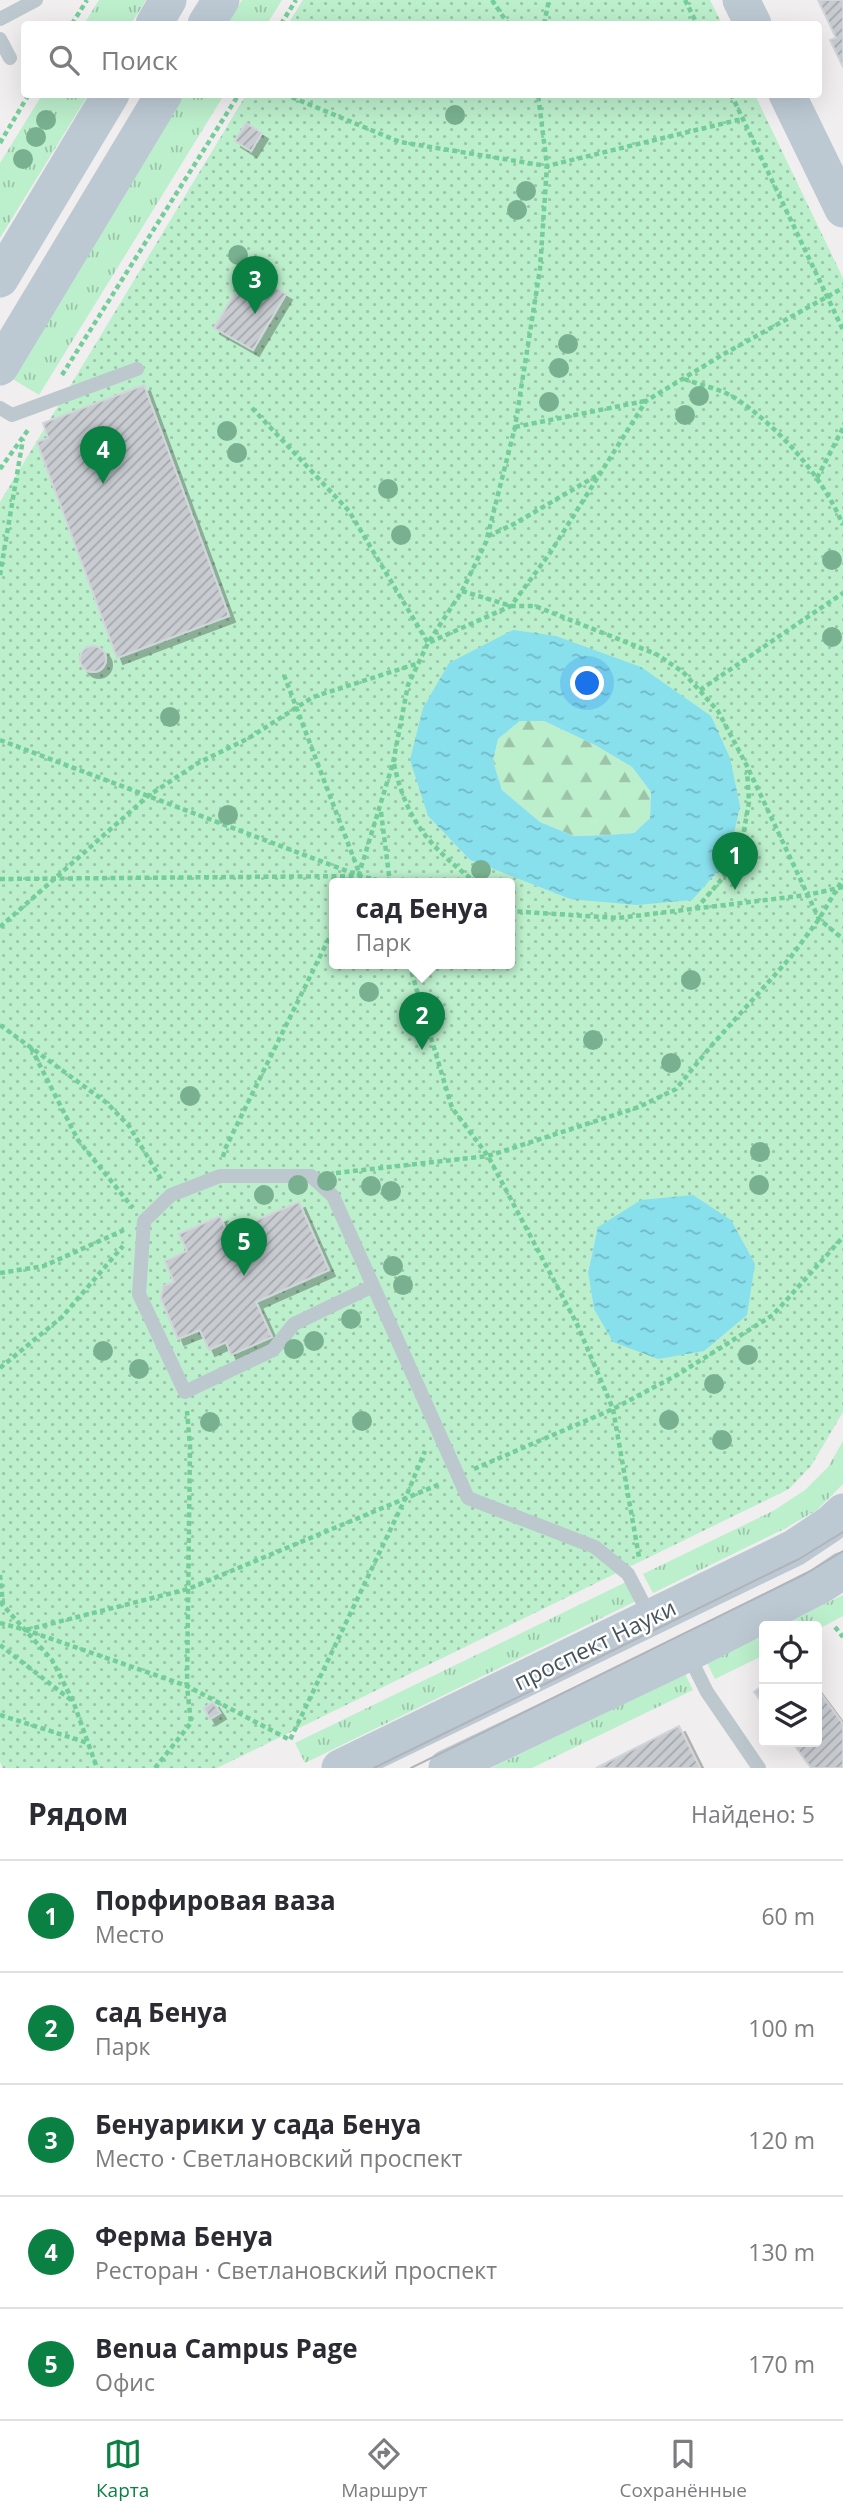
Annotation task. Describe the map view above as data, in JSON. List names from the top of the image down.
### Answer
{
  "streets": {
    "main road": ["проспект Науки"]
  },
  "page": {
    "search": "Поиск",
    "pins": [
      "3",
      "4",
      "1",
      "2",
      "5"
    ],
    "popup": ["сад Бенуа", "Парк"],
    "heading": ["Рядом", "Найдено: 5"],
    "list": [
      {
        "mark": "1",
        "name": "Порфировая ваза",
        "note": "Место",
        "value": "60 m"
      },
      {
        "mark": "2",
        "name": "сад Бенуа",
        "note": "Парк",
        "value": "100 m"
      },
      {
        "mark": "3",
        "name": "Бенуарики у сада Бенуа",
        "note": "Место · Светлановский проспект",
        "value": "120 m"
      },
      {
        "mark": "4",
        "name": "Ферма Бенуа",
        "note": "Ресторан · Светлановский проспект",
        "value": "130 m"
      },
      {
        "mark": "5",
        "name": "Benua Campus Page",
        "note": "Офис",
        "value": "170 m"
      }
    ],
    "nav": ["Карта", "Маршрут", "Сохранённые"]
  }
}
